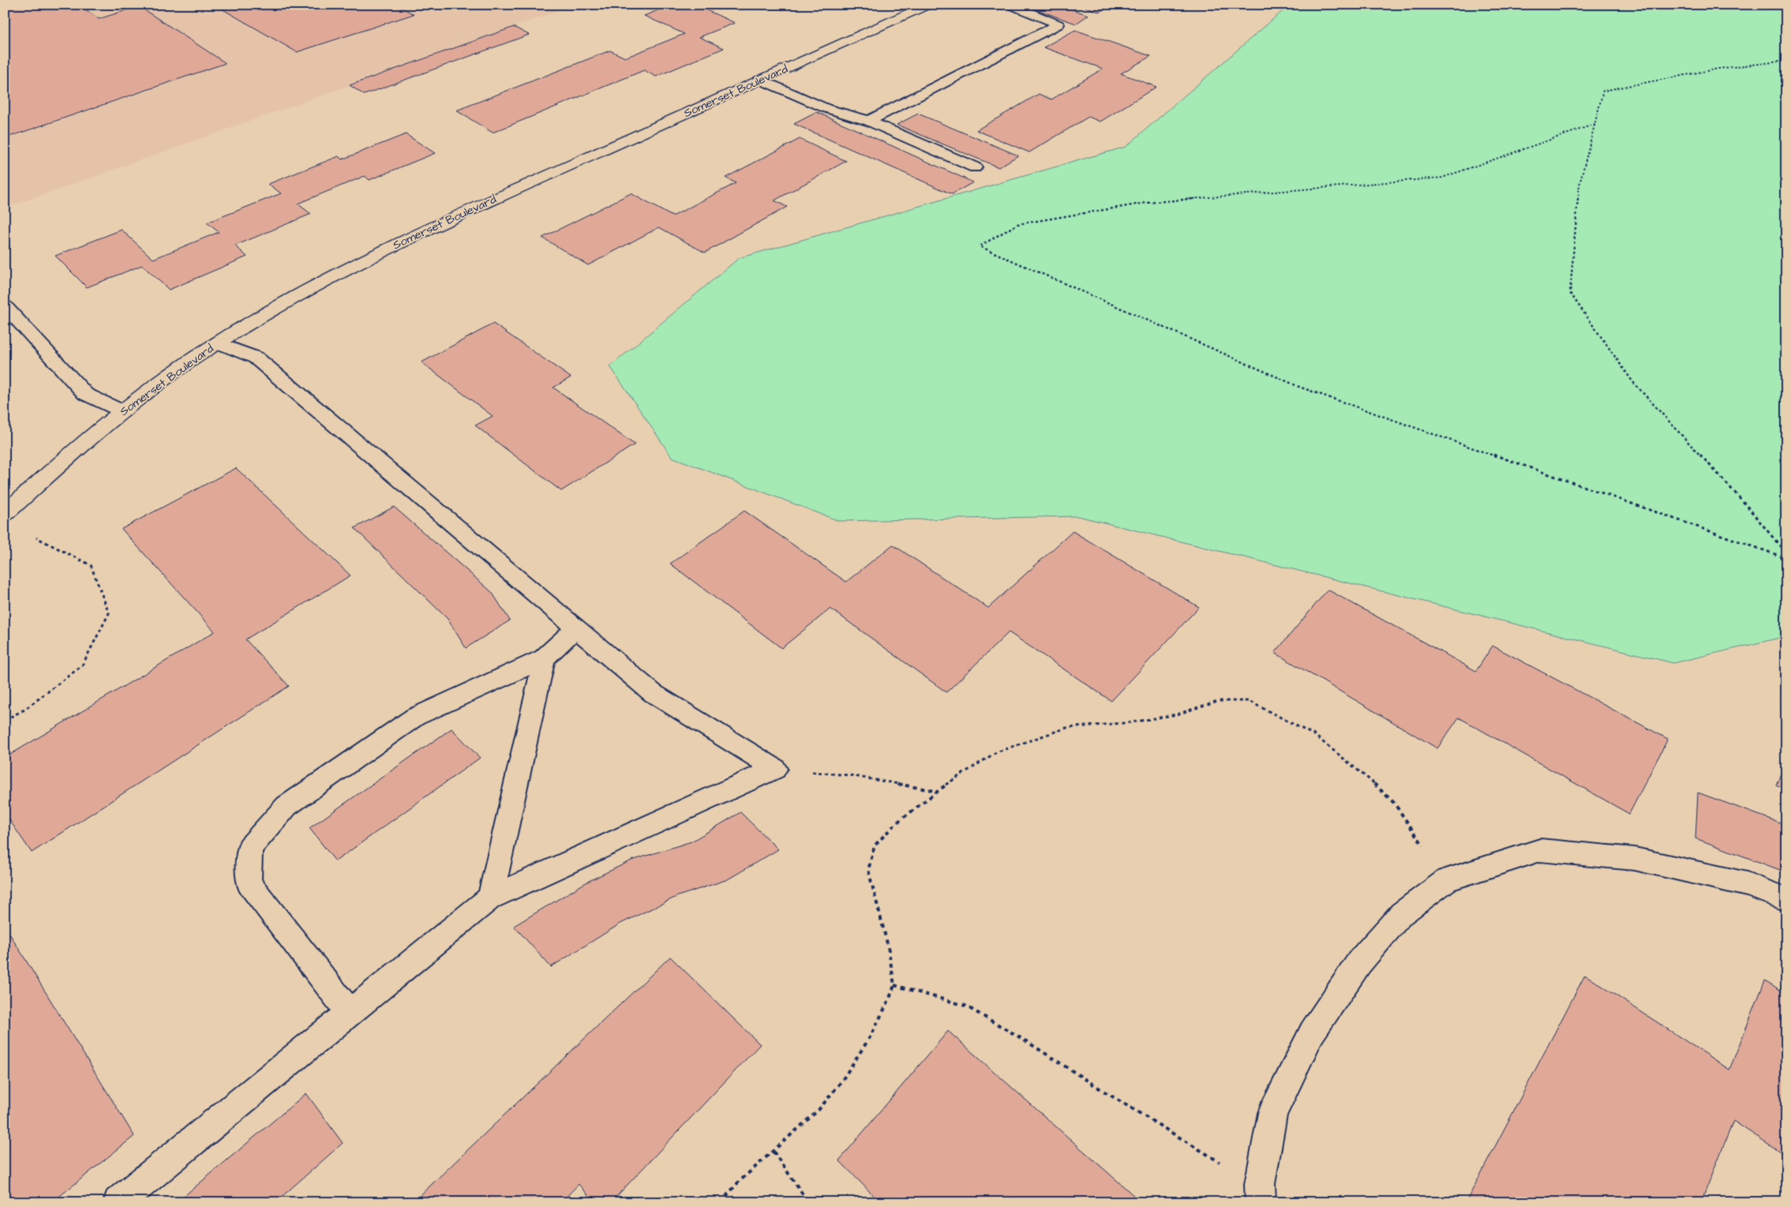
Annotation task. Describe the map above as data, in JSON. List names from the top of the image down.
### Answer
{
  "streets": {
    "street": ["Somerset Boulevard"]
  }
}
